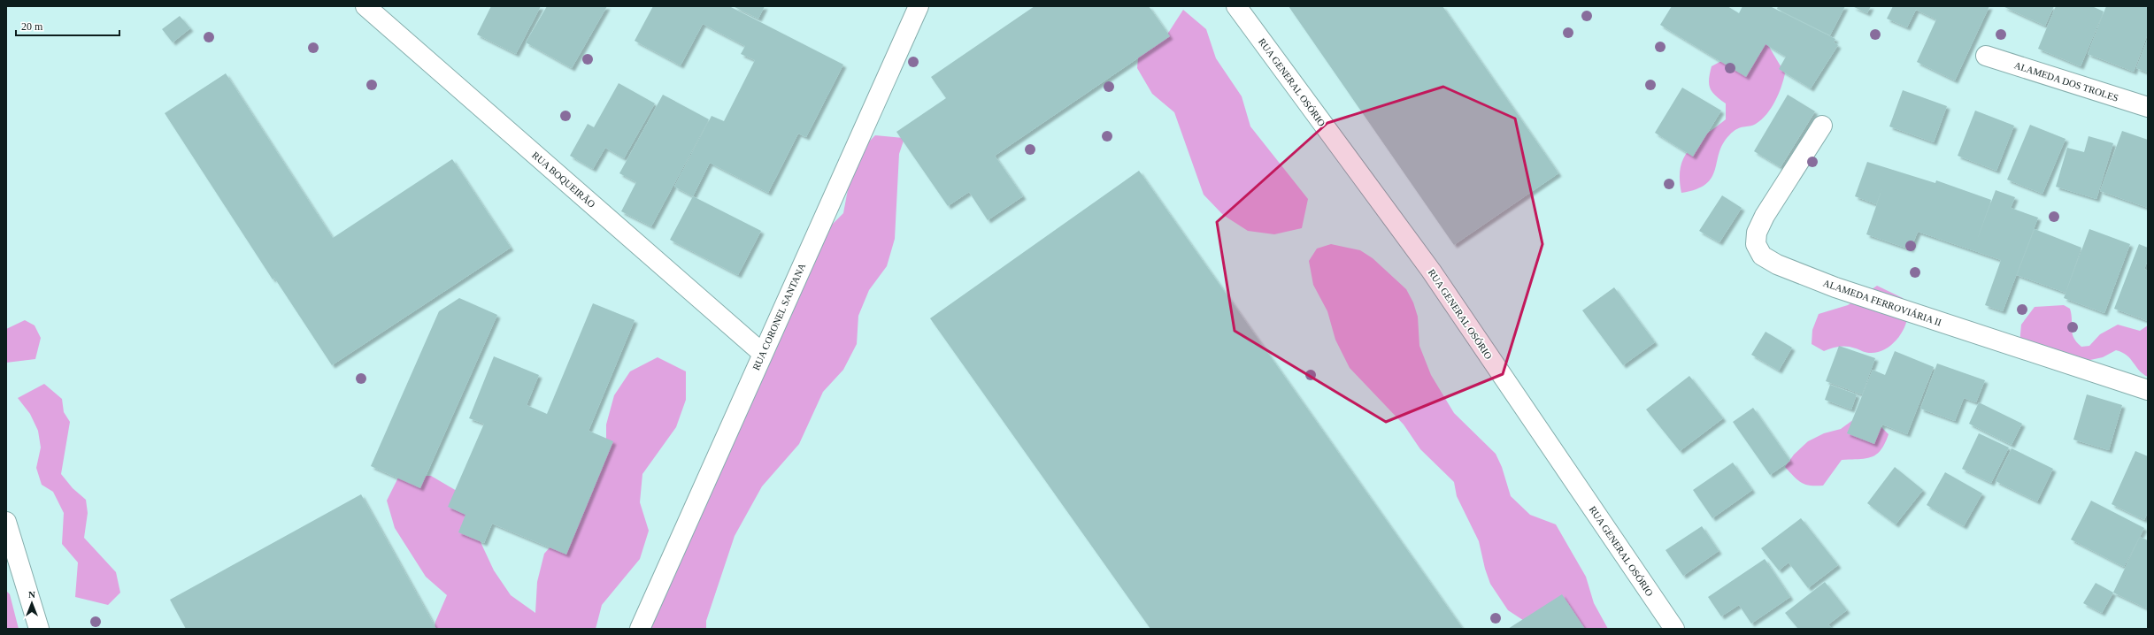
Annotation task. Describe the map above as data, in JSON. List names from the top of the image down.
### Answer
{
  "streets": {
    "street": [
      "ALAMEDA DOS TROLES",
      "RUA GENERAL OSÓRIO",
      "RUA BOQUEIRÃO",
      "ALAMEDA FERROVIÁRIA II",
      "RUA CORONEL SANTANA"
    ]
  },
  "crossings": [
    ["RUA BOQUEIRÃO", "RUA CORONEL SANTANA"]
  ],
  "scale_bar": "20 m",
  "north": "top"
}
